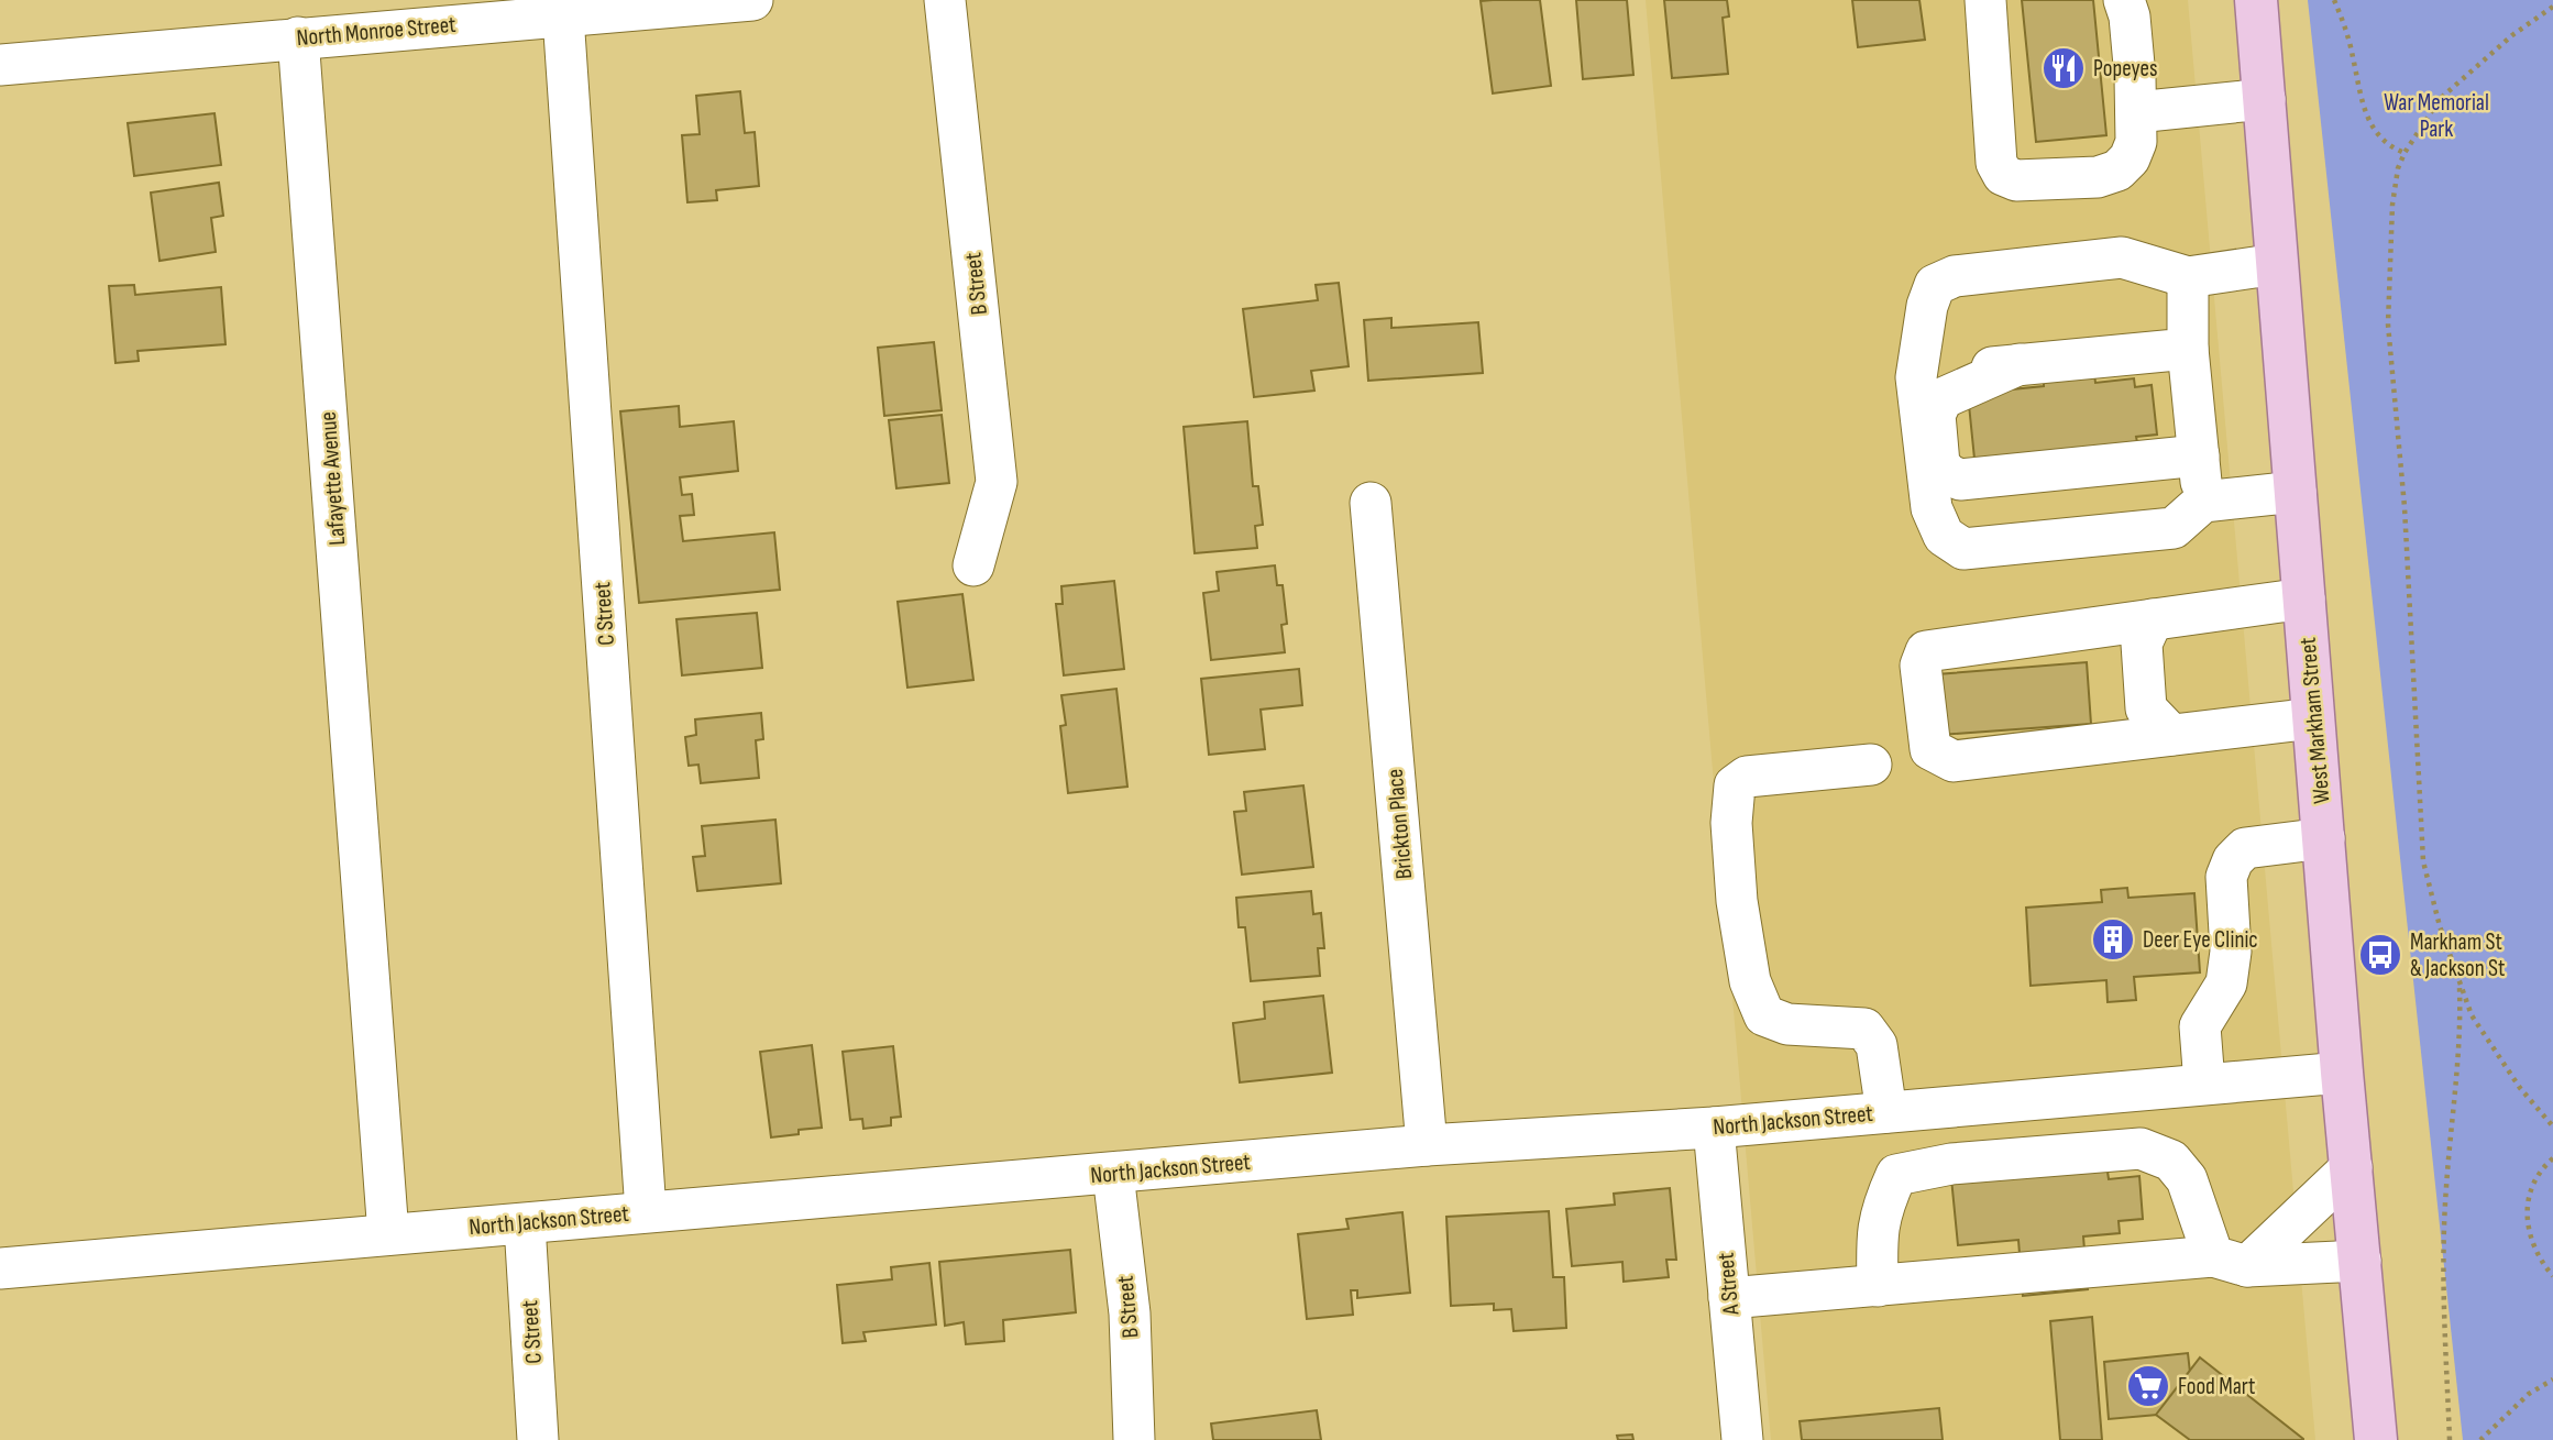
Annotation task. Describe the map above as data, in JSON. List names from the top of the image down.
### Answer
{
  "streets": {
    "main road": ["West Markham Street"],
    "street": [
      "North Monroe Street",
      "B Street",
      "Lafayette Avenue",
      "C Street",
      "Brickton Place",
      "North Jackson Street",
      "A Street"
    ]
  },
  "crossings": [
    ["North Monroe Street", "Lafayette Avenue"],
    ["North Monroe Street", "C Street"],
    ["B Street", "North Jackson Street"],
    ["Lafayette Avenue", "North Jackson Street"],
    ["C Street", "North Jackson Street"],
    ["West Markham Street", "North Jackson Street"],
    ["Brickton Place", "North Jackson Street"],
    ["North Jackson Street", "A Street"]
  ],
  "parks": ["War Memorial Park"],
  "places": {
    "restaurant": ["Popeyes"],
    "building": ["Deer Eye Clinic"],
    "bus stop": ["Markham St & Jackson St"],
    "supermarket": ["Food Mart"]
  }
}
